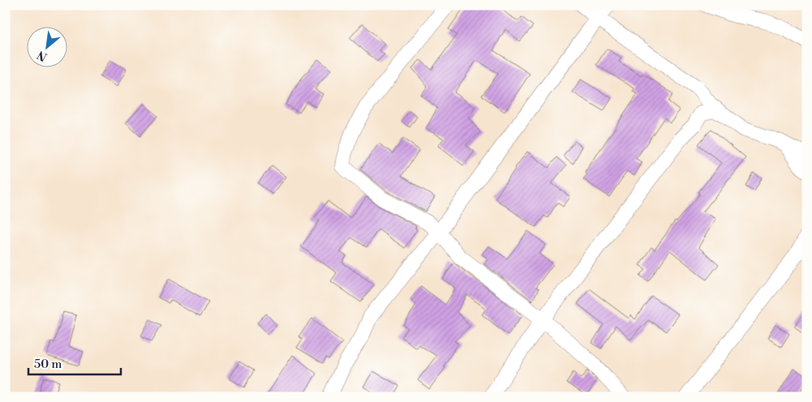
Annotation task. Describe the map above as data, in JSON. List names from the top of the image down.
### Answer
{
  "scale_bar": "50 m",
  "north": "bottom left"
}
